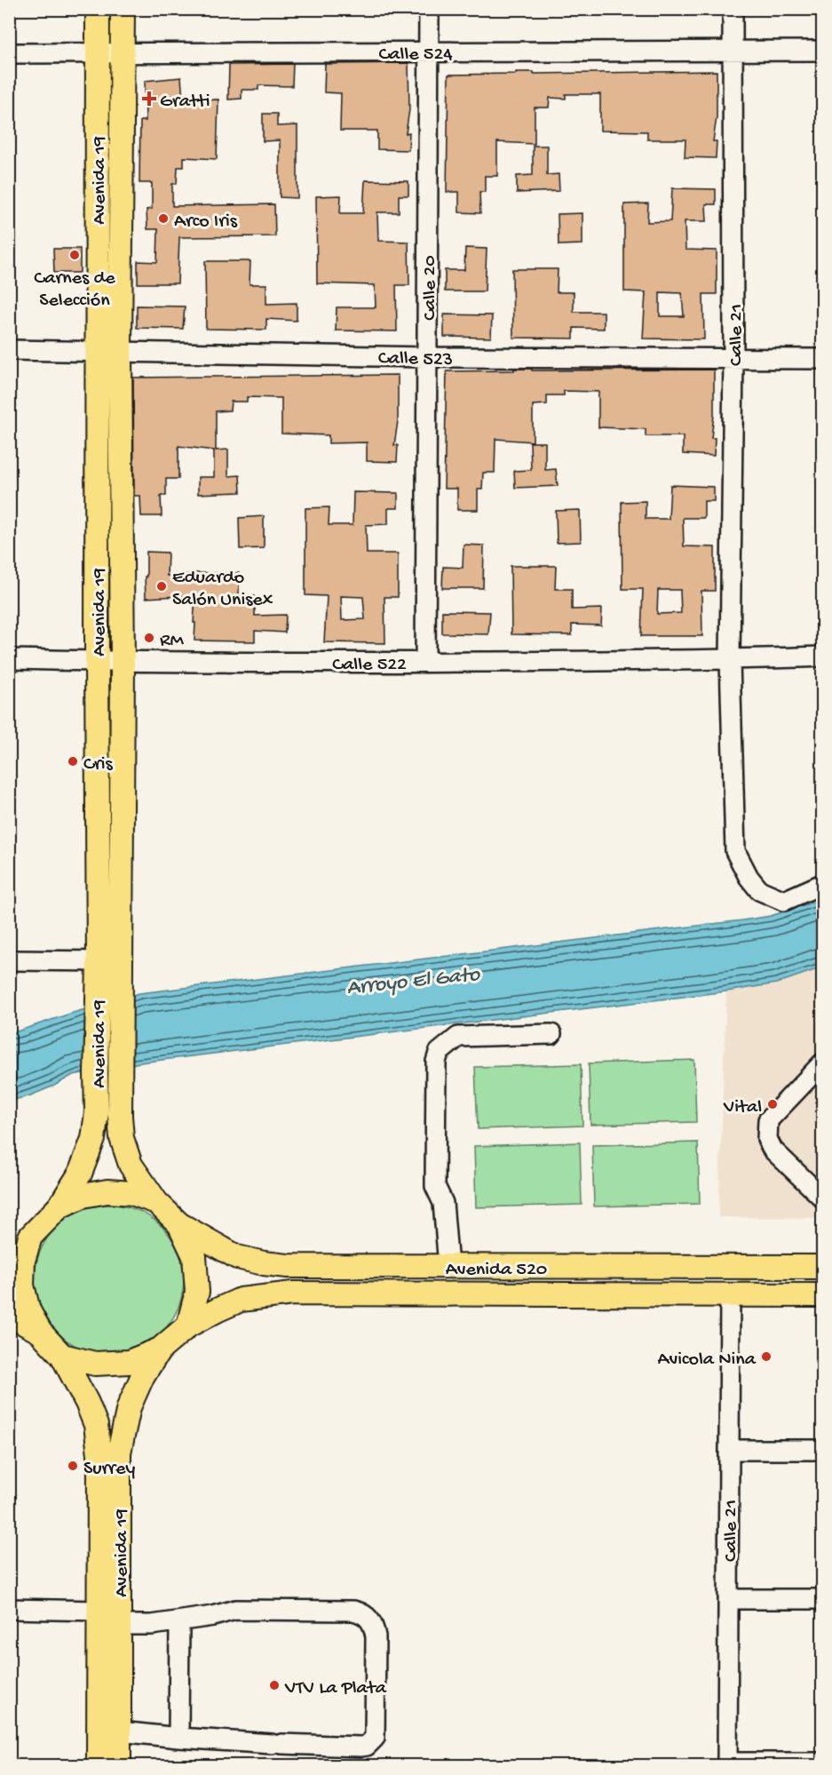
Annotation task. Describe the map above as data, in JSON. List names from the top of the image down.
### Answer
{
  "streets": {
    "main road": ["Avenida 19", "Avenida 520"],
    "street": [
      "Calle 524",
      "Calle 20",
      "Calle 21",
      "Calle 523",
      "Calle 522"
    ]
  },
  "crossings": [
    ["Calle 524", "Avenida 19"],
    ["Calle 524", "Calle 20"],
    ["Calle 524", "Calle 21"],
    ["Avenida 19", "Calle 523"],
    ["Avenida 19", "Calle 522"],
    ["Avenida 19", "Avenida 520"],
    ["Calle 20", "Calle 523"],
    ["Calle 20", "Calle 522"],
    ["Calle 21", "Calle 523"],
    ["Calle 21", "Calle 522"],
    ["Calle 21", "Avenida 520"]
  ],
  "water": ["Arroyo El Gato"],
  "places": {
    "health": ["Gratti"],
    "other": [
      "Arco Iris",
      "Carnes de Selección",
      "Eduardo Salón Unisex",
      "RM",
      "Cris",
      "Vital",
      "Avicola Nina",
      "Surrey",
      "VTV La Plata"
    ]
  }
}
